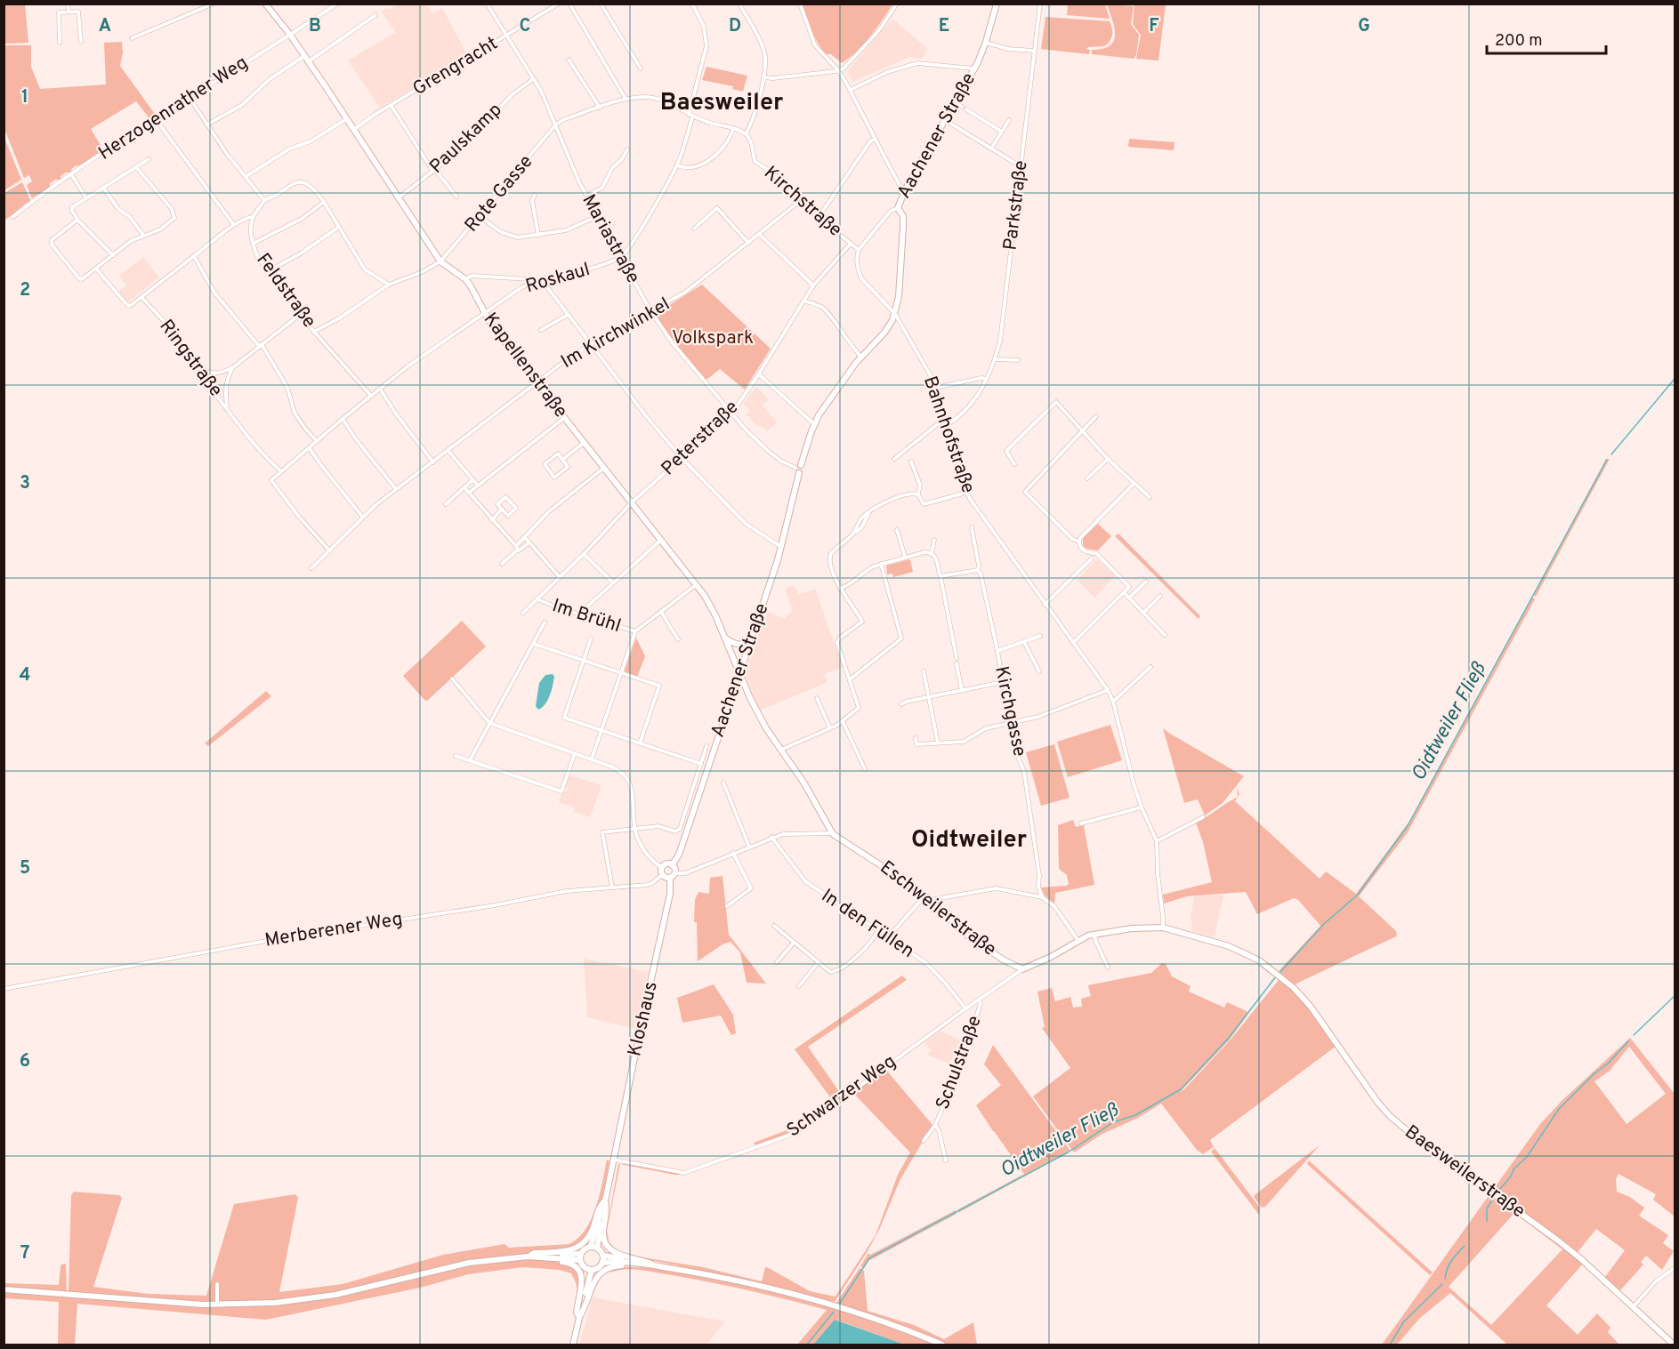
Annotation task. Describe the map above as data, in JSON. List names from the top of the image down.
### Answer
{
  "streets": {
    "main road": [
      "Aachener Straße",
      "Kapellenstraße",
      "Eschweilerstraße",
      "Kloshaus",
      "Baesweilerstraße"
    ],
    "street": [
      "Grengracht",
      "Herzogenrather Weg",
      "Paulskamp",
      "Rote Gasse",
      "Kirchstraße",
      "Parkstraße",
      "Mariastraße",
      "Roskaul",
      "Feldstraße",
      "Im Kirchwinkel",
      "Ringstraße",
      "Bahnhofstraße",
      "Peterstraße",
      "Im Brühl",
      "Kirchgasse",
      "In den Füllen",
      "Merberener Weg",
      "Schulstraße",
      "Schwarzer Weg"
    ]
  },
  "crossings": [
    ["Grengracht", "Mariastraße"],
    ["Grengracht", "Kapellenstraße"],
    ["Herzogenrather Weg", "Kapellenstraße"],
    ["Aachener Straße", "Kirchstraße"],
    ["Aachener Straße", "Mariastraße"],
    ["Aachener Straße", "Kapellenstraße"],
    ["Aachener Straße", "Bahnhofstraße"],
    ["Aachener Straße", "Eschweilerstraße"],
    ["Aachener Straße", "Merberener Weg"],
    ["Aachener Straße", "Kloshaus"],
    ["Paulskamp", "Mariastraße"],
    ["Paulskamp", "Kapellenstraße"],
    ["Rote Gasse", "Mariastraße"],
    ["Rote Gasse", "Kapellenstraße"],
    ["Kirchstraße", "Im Kirchwinkel"],
    ["Kirchstraße", "Bahnhofstraße"],
    ["Kirchstraße", "Peterstraße"],
    ["Parkstraße", "Bahnhofstraße"],
    ["Mariastraße", "Roskaul"],
    ["Mariastraße", "Im Kirchwinkel"],
    ["Mariastraße", "Peterstraße"],
    ["Roskaul", "Feldstraße"],
    ["Roskaul", "Im Kirchwinkel"],
    ["Roskaul", "Ringstraße"],
    ["Roskaul", "Kapellenstraße"],
    ["Im Kirchwinkel", "Kapellenstraße"],
    ["Kapellenstraße", "Peterstraße"],
    ["Kapellenstraße", "Im Brühl"],
    ["Kapellenstraße", "Eschweilerstraße"],
    ["Bahnhofstraße", "Baesweilerstraße"],
    ["Peterstraße", "Im Brühl"],
    ["Eschweilerstraße", "Schulstraße"],
    ["In den Füllen", "Schulstraße"],
    ["In den Füllen", "Schwarzer Weg"],
    ["Merberener Weg", "Kloshaus"],
    ["Kloshaus", "Schwarzer Weg"],
    ["Schulstraße", "Schwarzer Weg"]
  ],
  "districts": ["Baesweiler", "Oidtweiler"],
  "water": ["Oidtweiler Fließ"],
  "parks": ["Volkspark"],
  "scale_bar": "200 m",
  "grid": {
    "columns": [
      "A",
      "B",
      "C",
      "D",
      "E",
      "F",
      "G"
    ],
    "rows": [
      "1",
      "2",
      "3",
      "4",
      "5",
      "6",
      "7"
    ]
  }
}
